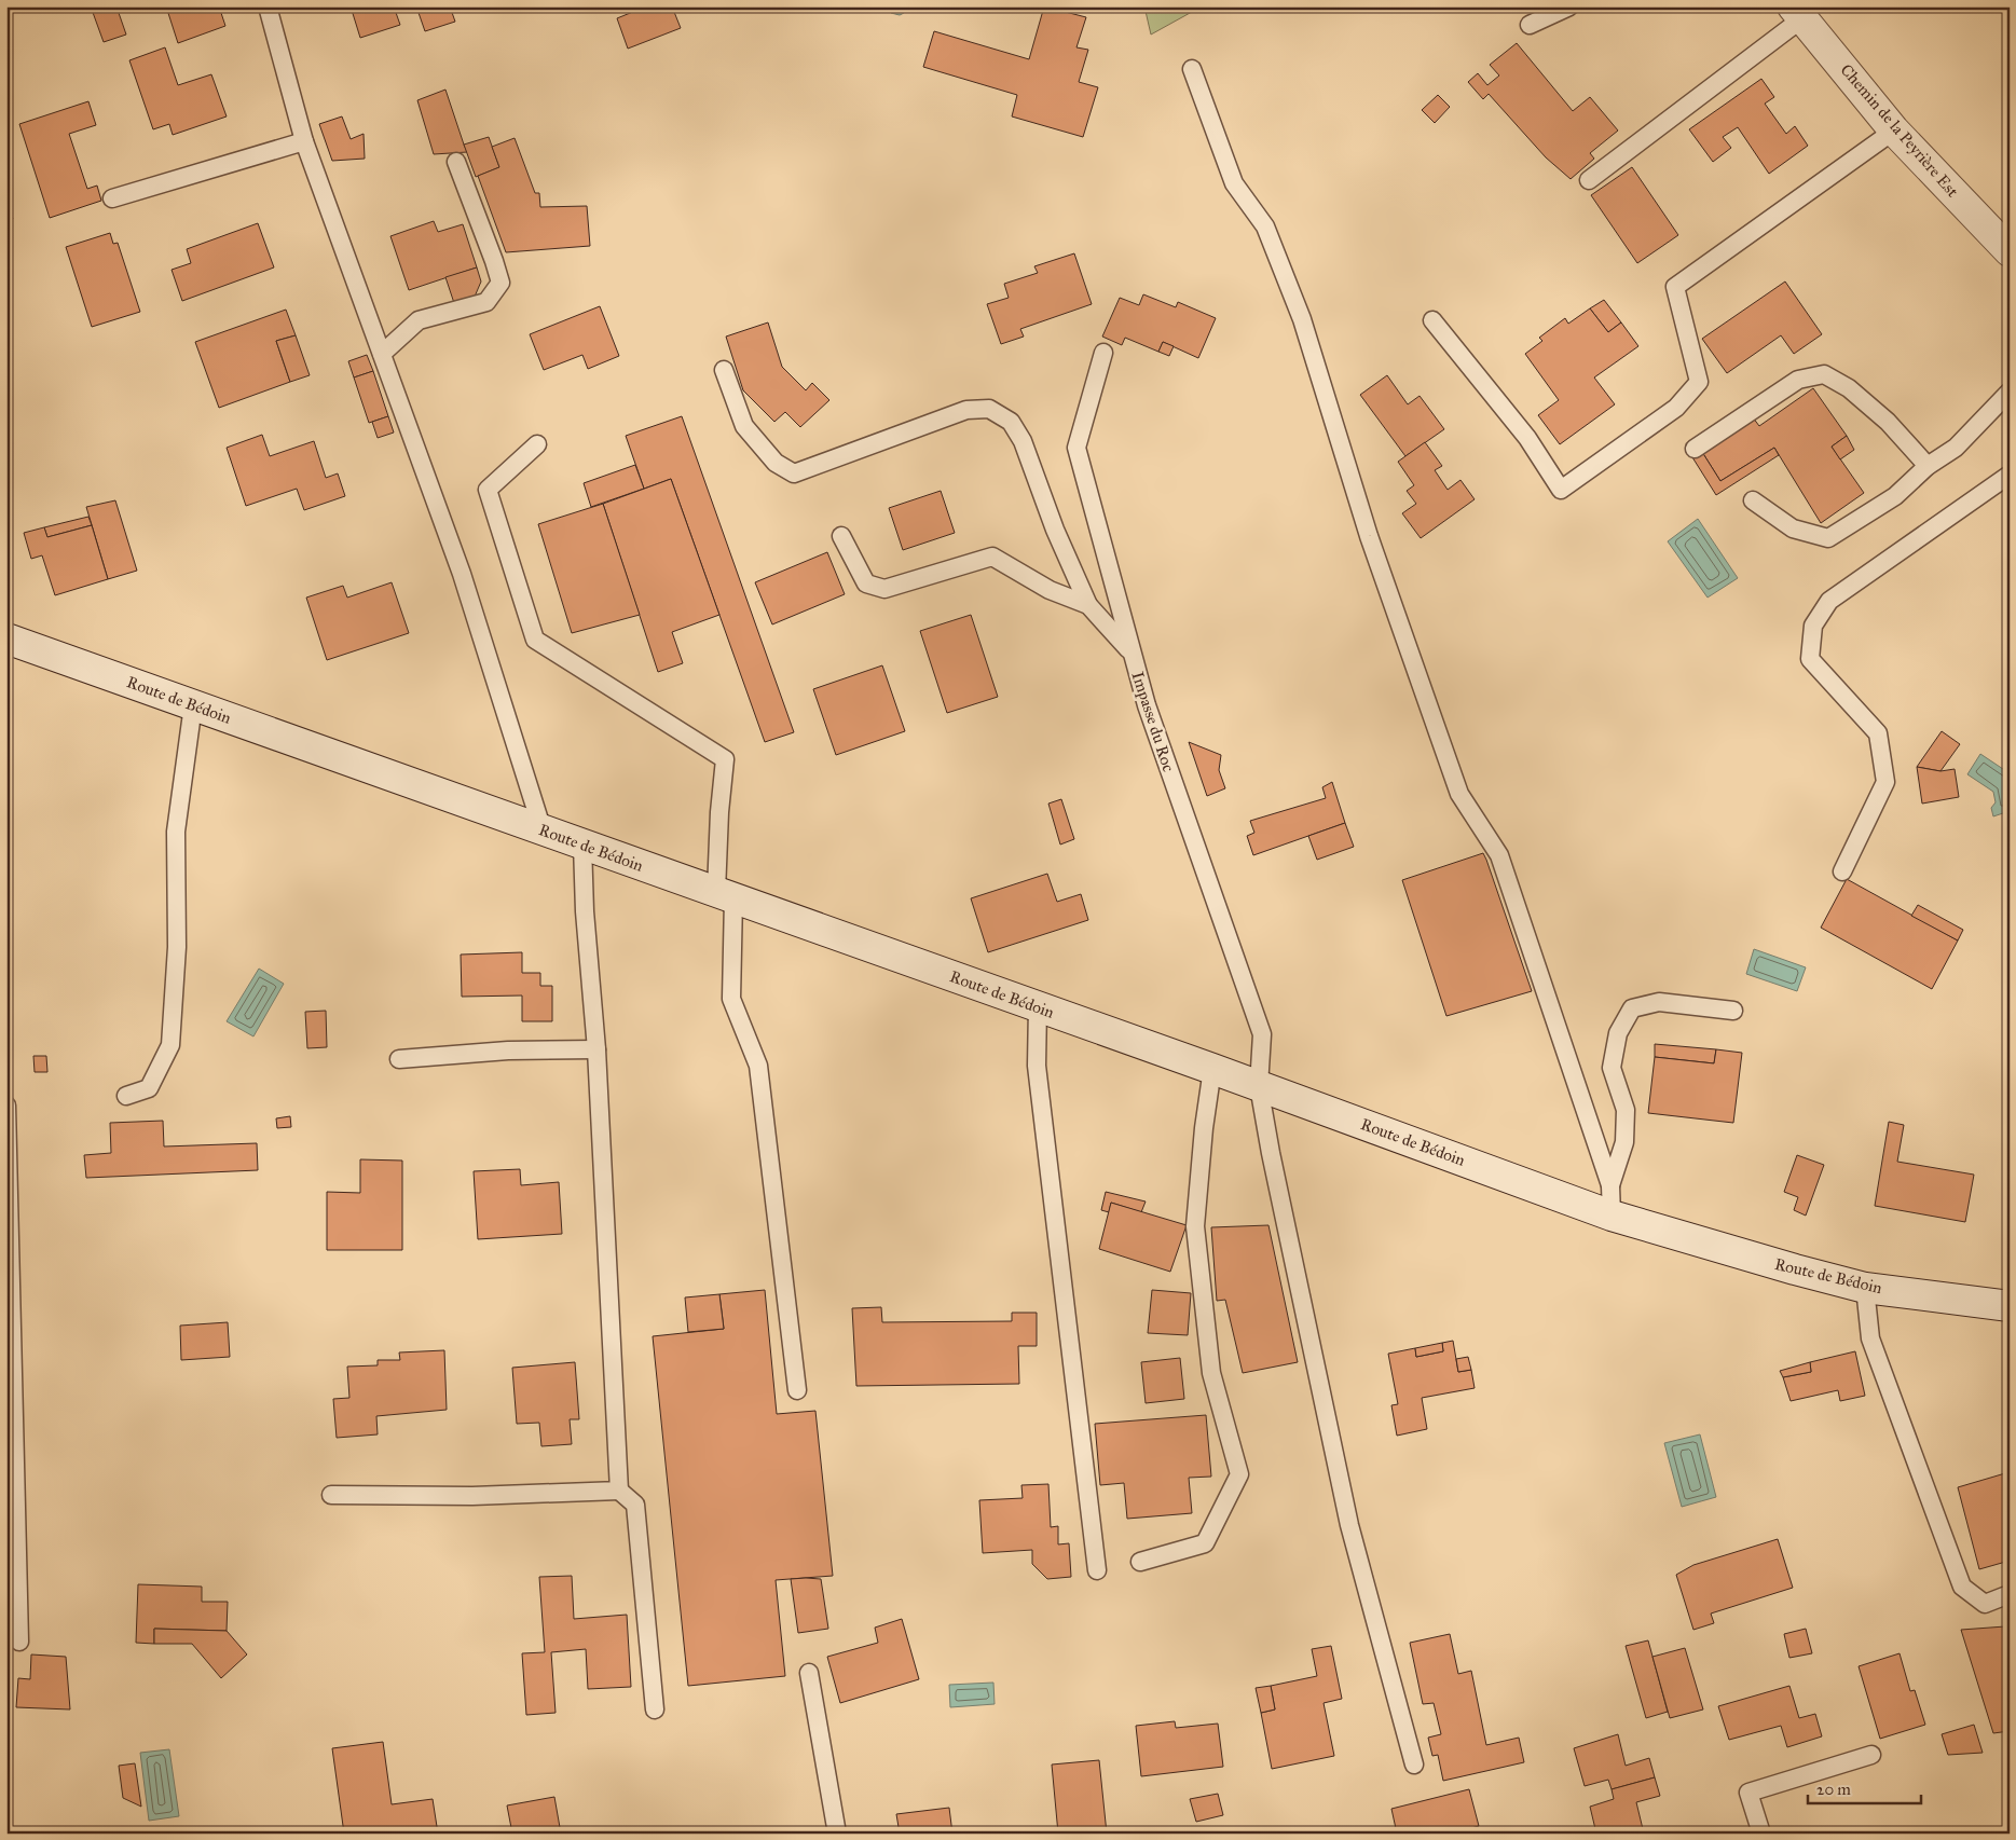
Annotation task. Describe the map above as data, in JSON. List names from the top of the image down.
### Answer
{
  "streets": {
    "main road": ["Chemin de la Peyrière Est", "Route de Bédoin"],
    "lane": ["Impasse du Roc"]
  },
  "crossings": [
    ["Route de Bédoin", "Impasse du Roc"]
  ],
  "scale_bar": "20 m"
}
